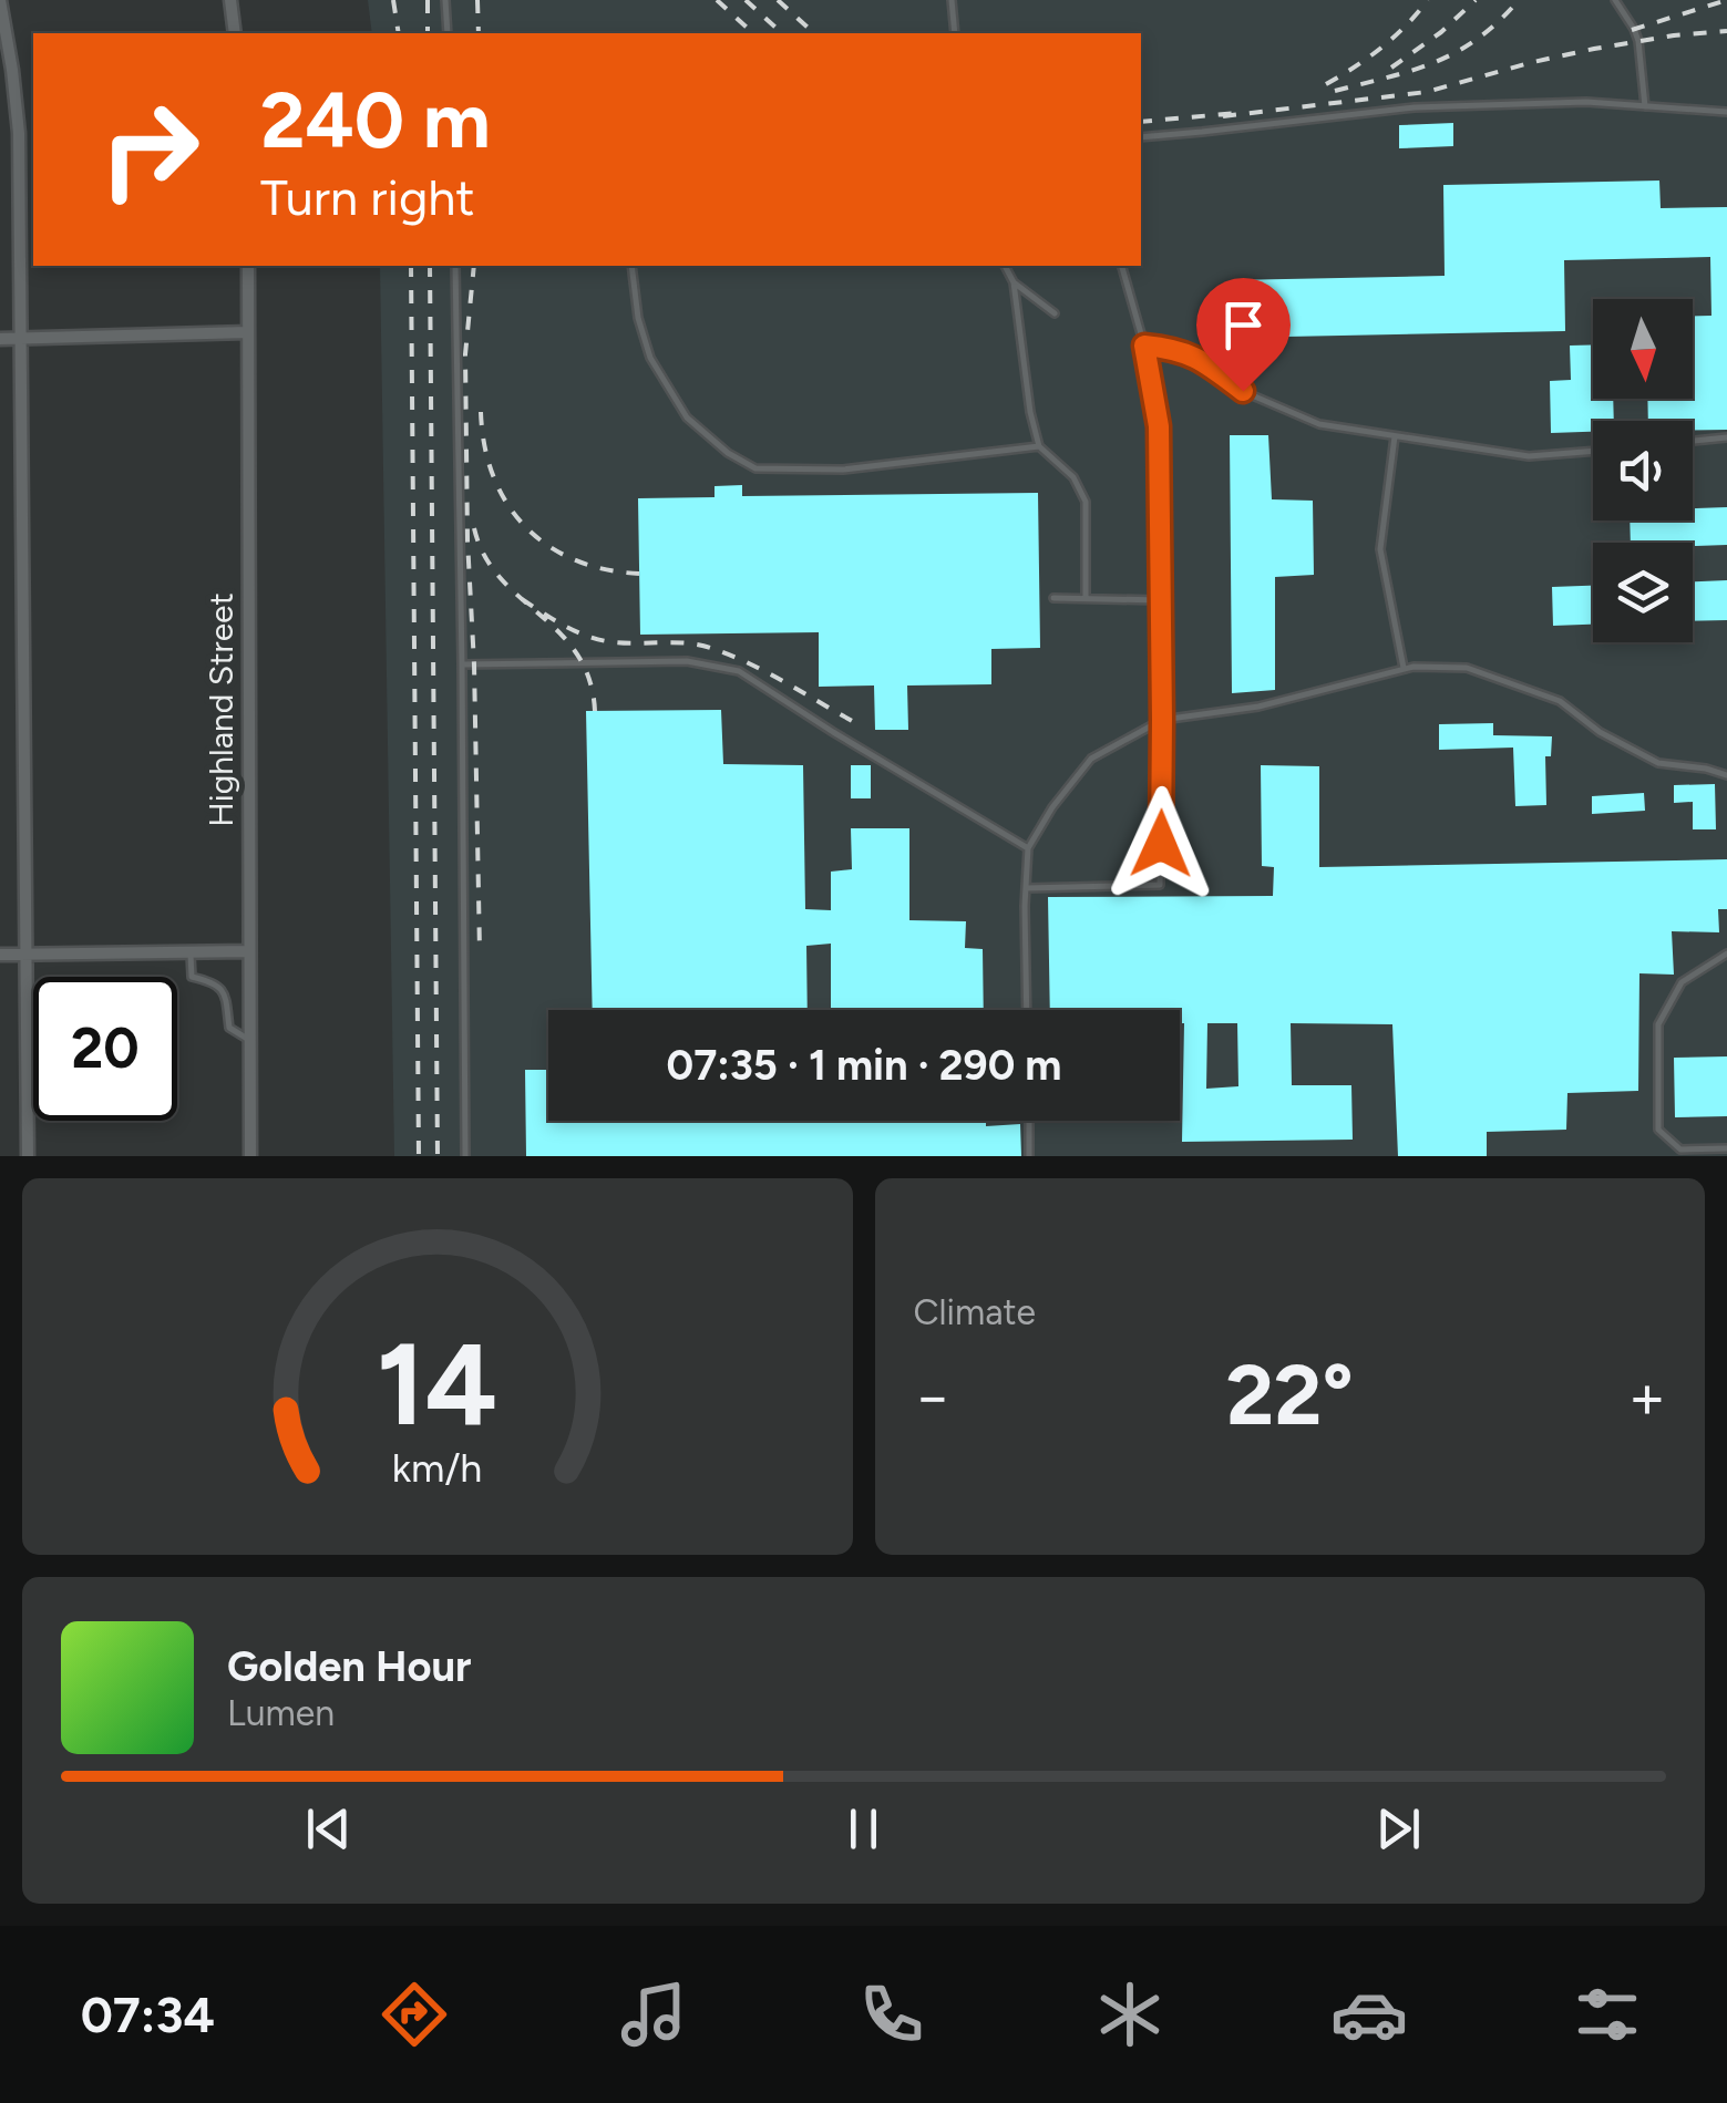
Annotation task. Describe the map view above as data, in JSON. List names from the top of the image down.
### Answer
{
  "streets": {
    "street": ["Highland Street"]
  },
  "north": "bottom",
  "page": {
    "turn": ["240 m", "Turn right"],
    "limit": "20",
    "trip": "07:35 · 1 min · 290 m",
    "tile": "Climate",
    "heat": ["−", "22°", "+"],
    "song": ["Golden Hour", "Lumen"],
    "tabs": "07:34",
    "gauge": ["14", "km/h"]
  }
}
